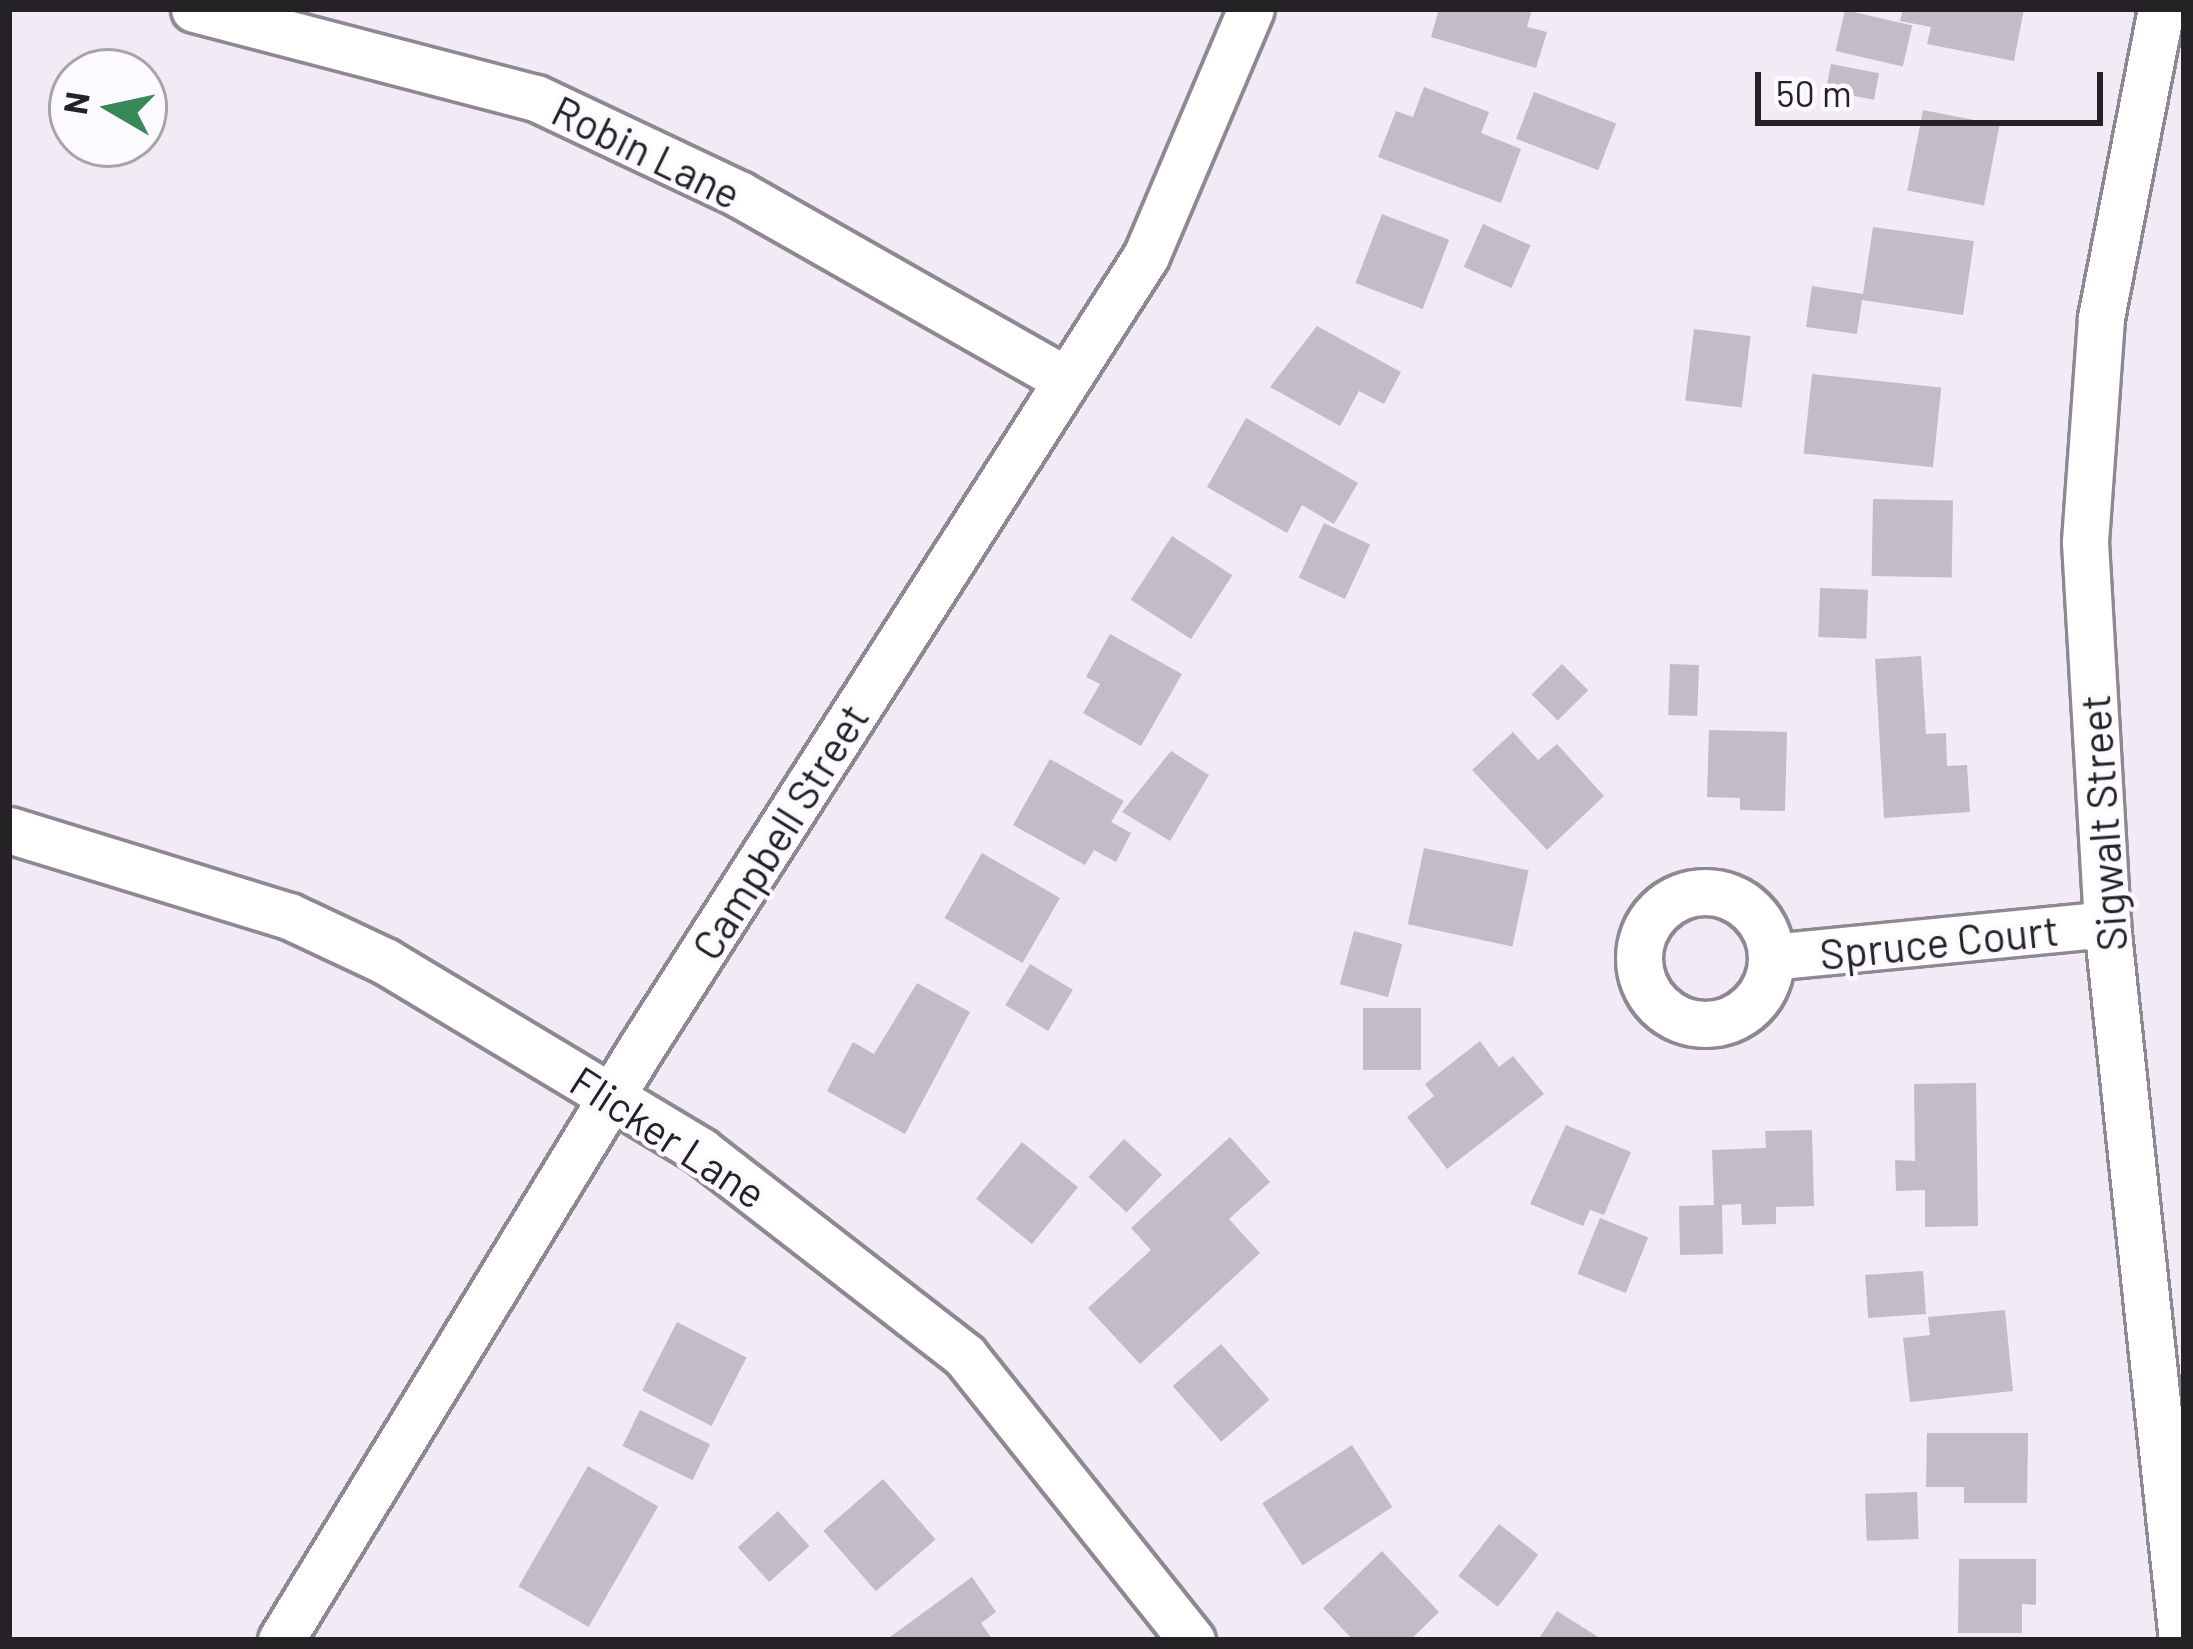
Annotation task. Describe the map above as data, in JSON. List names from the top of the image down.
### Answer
{
  "streets": {
    "street": [
      "Robin Lane",
      "Sigwalt Street",
      "Campbell Street",
      "Spruce Court",
      "Flicker Lane"
    ]
  },
  "crossings": [
    ["Robin Lane", "Campbell Street"],
    ["Sigwalt Street", "Spruce Court"],
    ["Campbell Street", "Flicker Lane"]
  ],
  "scale_bar": "50 m",
  "north": "left"
}
